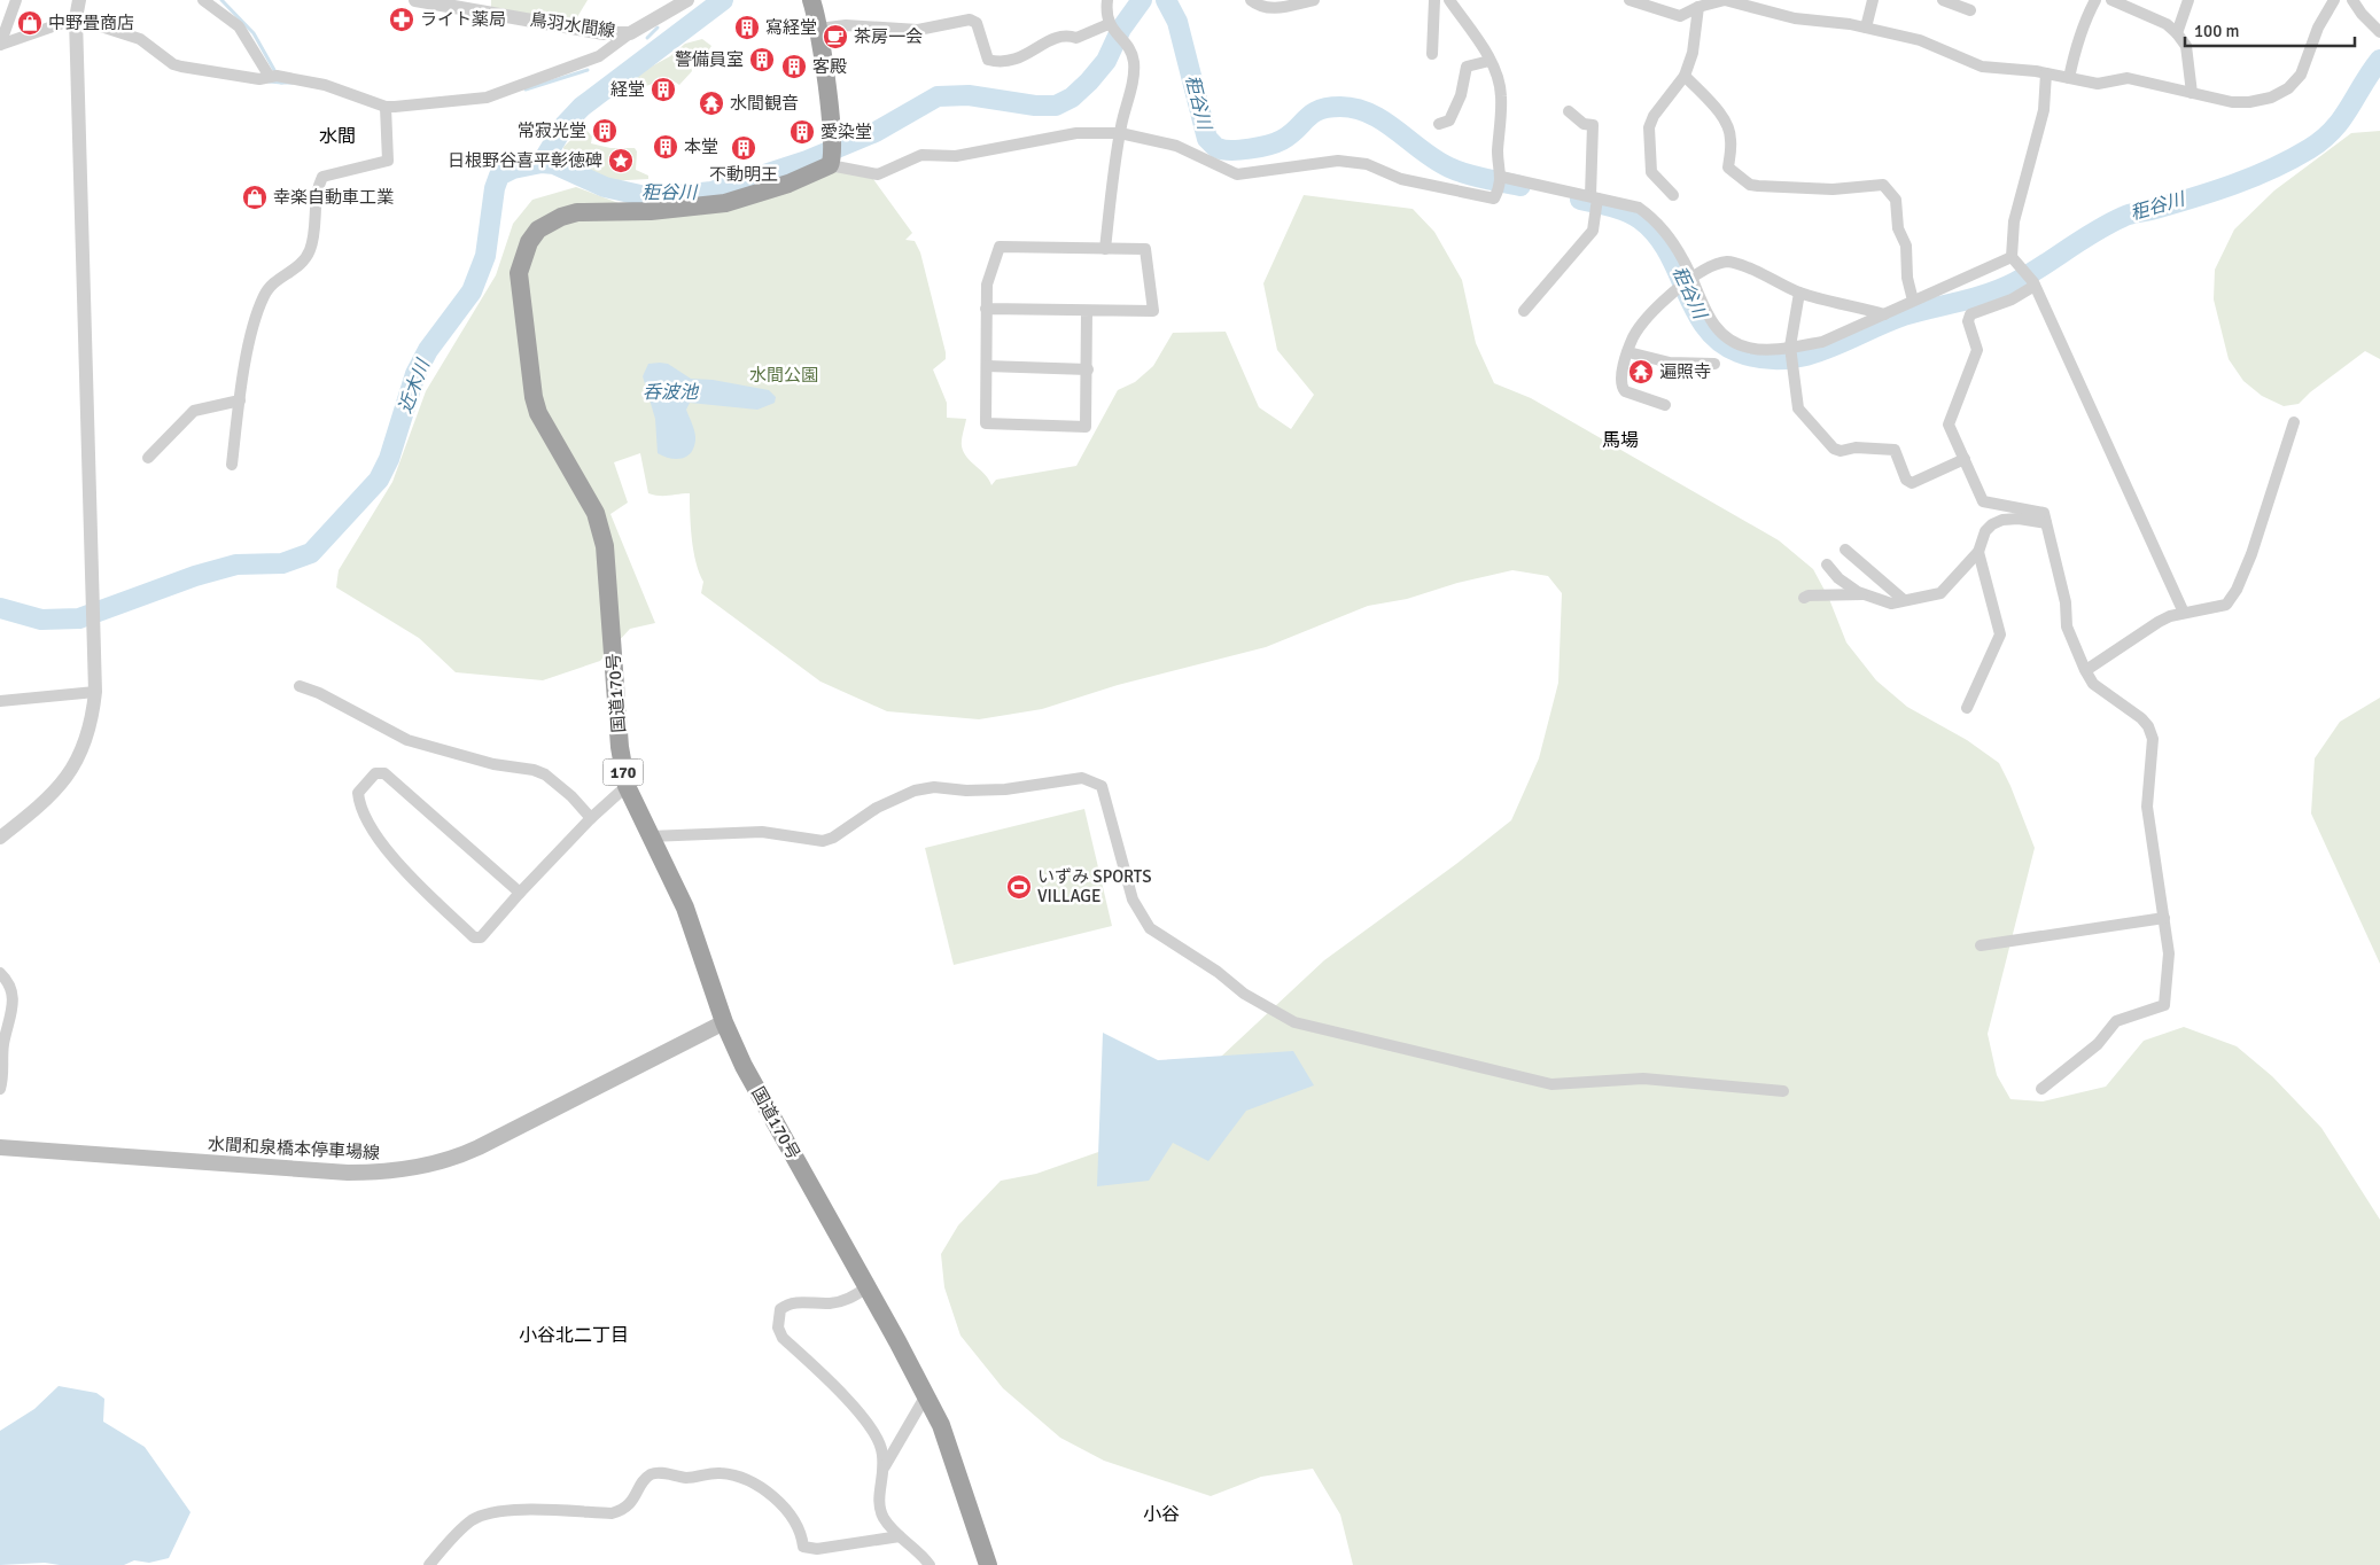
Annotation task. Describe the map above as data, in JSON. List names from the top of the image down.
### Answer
{
  "streets": {
    "highway": ["国道170号", "170"],
    "main road": ["水間和泉橋本停車場線"],
    "street": ["鳥羽水間線"]
  },
  "crossings": [
    ["国道170号", "水間和泉橋本停車場線"]
  ],
  "districts": [
    "水間",
    "馬場",
    "小谷北二丁目",
    "小谷"
  ],
  "water": ["秬谷川", "近木川", "呑波池"],
  "parks": ["水間公園"],
  "places": {
    "pharmacy": ["ライト薬局"],
    "shop": ["中野畳商店", "幸楽自動車工業"],
    "building": [
      "寫経堂",
      "警備員室",
      "客殿",
      "経堂",
      "常寂光堂",
      "愛染堂",
      "本堂",
      "不動明王"
    ],
    "cafe": ["茶房一会"],
    "temple": ["水間観音", "遍照寺"],
    "place": ["日根野谷喜平彰徳碑"],
    "sports": ["いずみ SPORTS VILLAGE"]
  },
  "scale_bar": "100 m"
}
